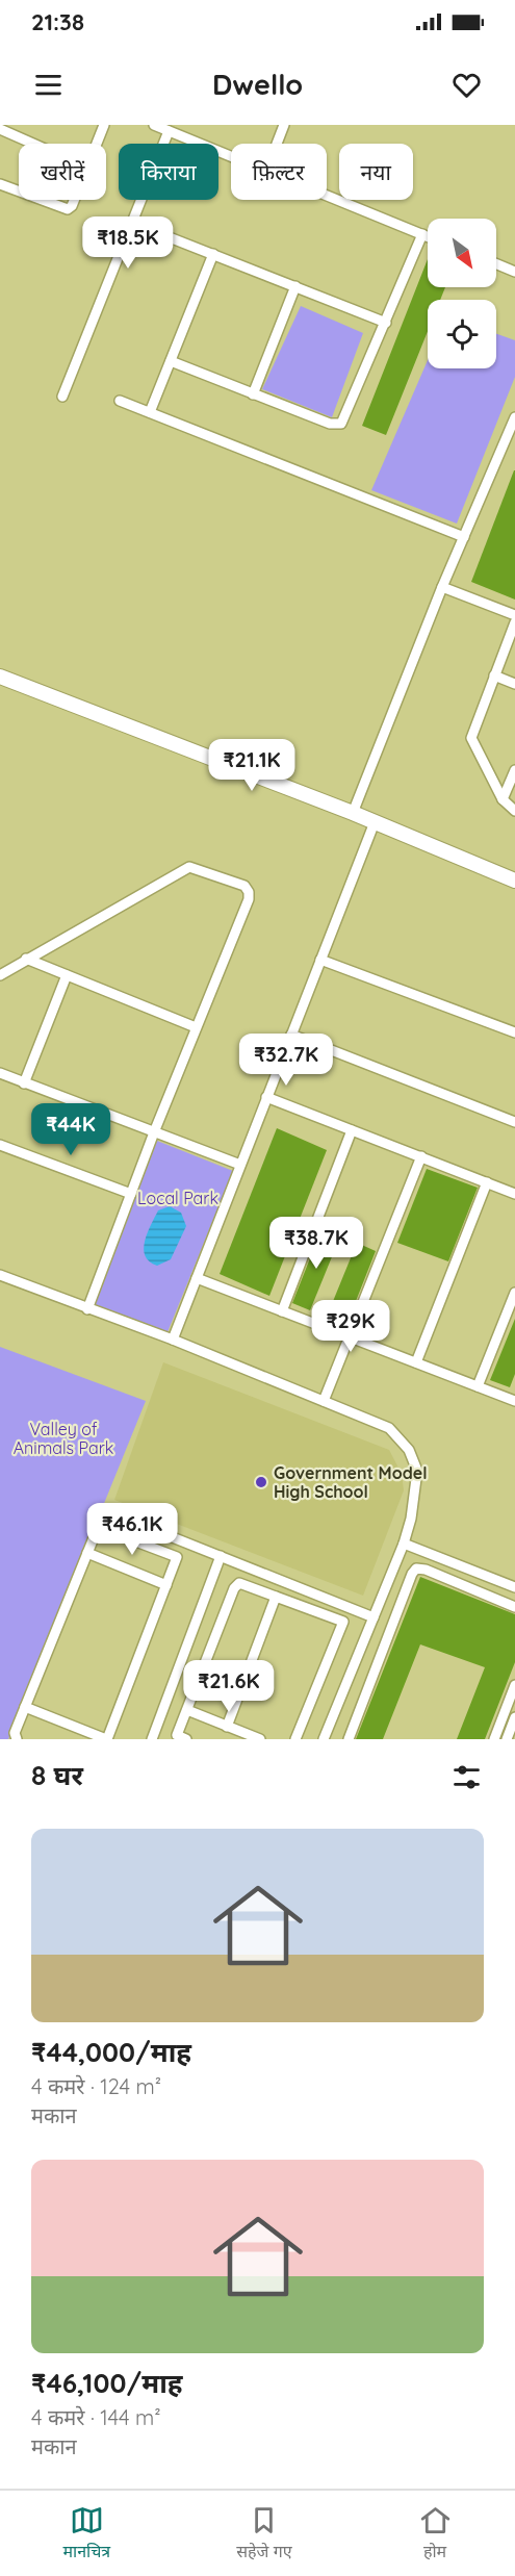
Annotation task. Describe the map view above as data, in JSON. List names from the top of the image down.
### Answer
{
  "parks": ["Local Park", "Valley of Animals Park"],
  "places": ["Government Model High School"],
  "north": "bottom right",
  "page": {
    "status": "21:38",
    "header": "Dwello",
    "chip": [
      "खरीदें",
      "किराया",
      "फ़िल्टर",
      "नया"
    ],
    "price": [
      "₹18.5K",
      "₹21.1K",
      "₹32.7K",
      "₹44K",
      "₹38.7K",
      "₹29K",
      "₹46.1K",
      "₹21.6K"
    ],
    "heading": "8 घर",
    "list": [
      {
        "name": "₹44,000/माह",
        "note": "4 कमरे · 124 m² · मकान"
      },
      {
        "name": "₹46,100/माह",
        "note": "4 कमरे · 144 m² · मकान"
      }
    ],
    "tabs": ["मानचित्र", "सहेजे गए", "होम"]
  }
}
